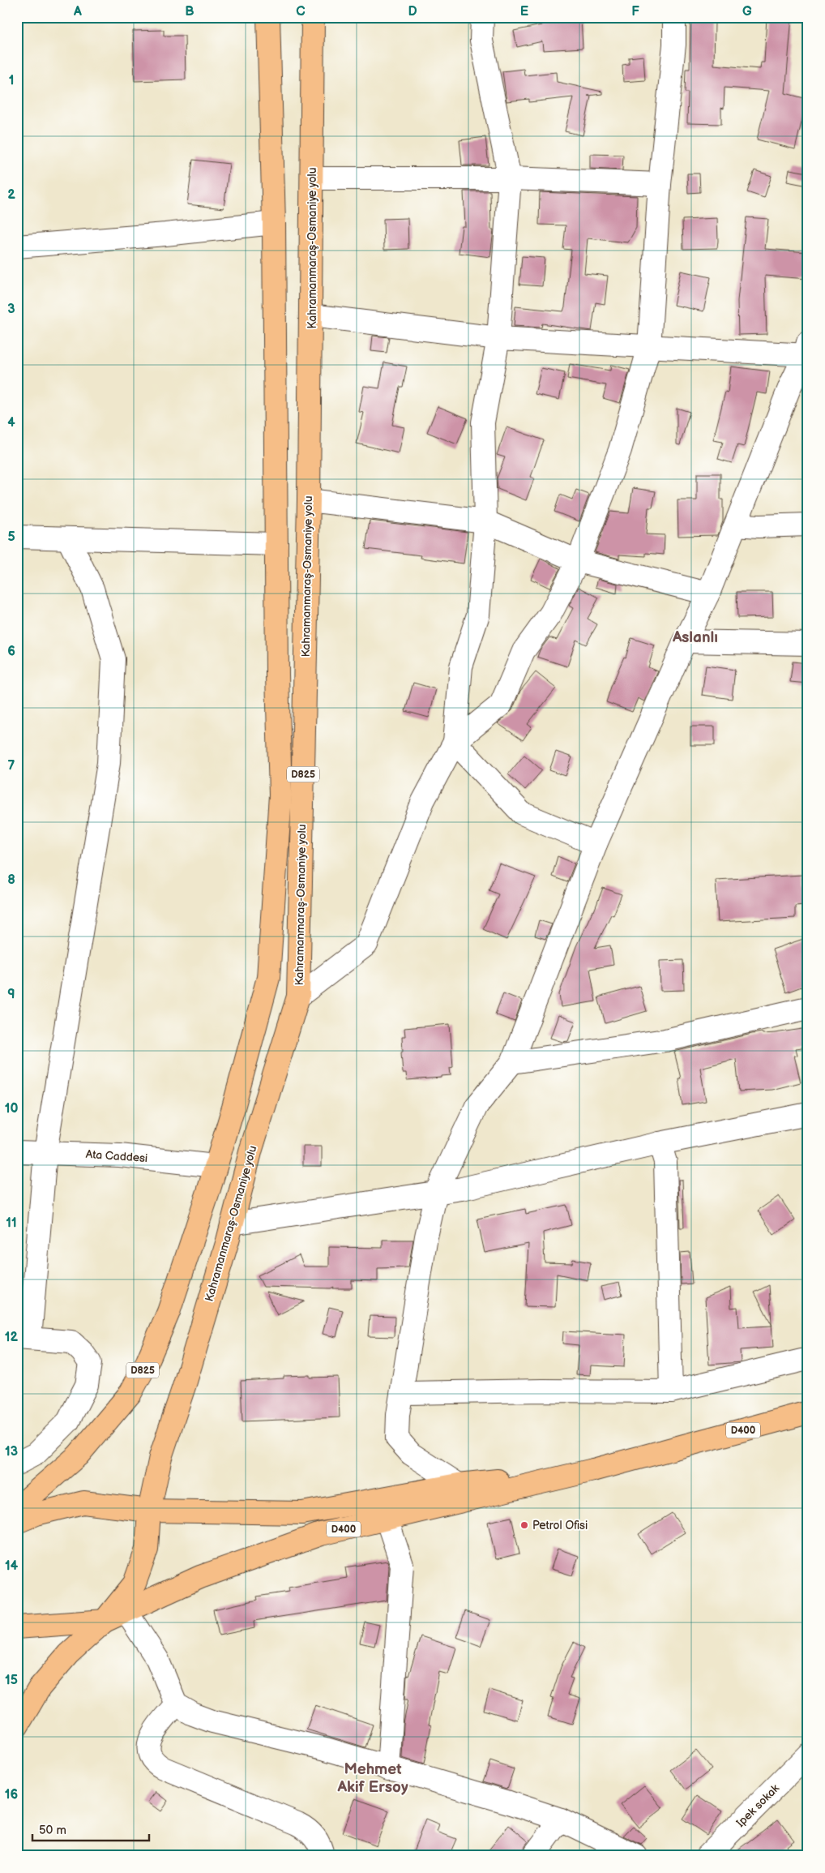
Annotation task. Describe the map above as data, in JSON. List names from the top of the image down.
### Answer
{
  "streets": {
    "main road": ["Kahramanmaraş-Osmaniye yolu", "D825", "D400"],
    "street": ["Ata Caddesi", "Ipek sokak"]
  },
  "crossings": [
    ["Kahramanmaraş-Osmaniye yolu", "D400"],
    ["D825", "Ata Caddesi"]
  ],
  "districts": ["Aslanlı", "Mehmet Akif Ersoy"],
  "places": ["Petrol Ofisi"],
  "scale_bar": "50 m",
  "grid": {
    "columns": [
      "A",
      "B",
      "C",
      "D",
      "E",
      "F",
      "G"
    ],
    "rows": [
      "1",
      "2",
      "3",
      "4",
      "5",
      "6",
      "7",
      "8",
      "9",
      "10",
      "11",
      "12",
      "13",
      "14",
      "15",
      "16"
    ]
  }
}
